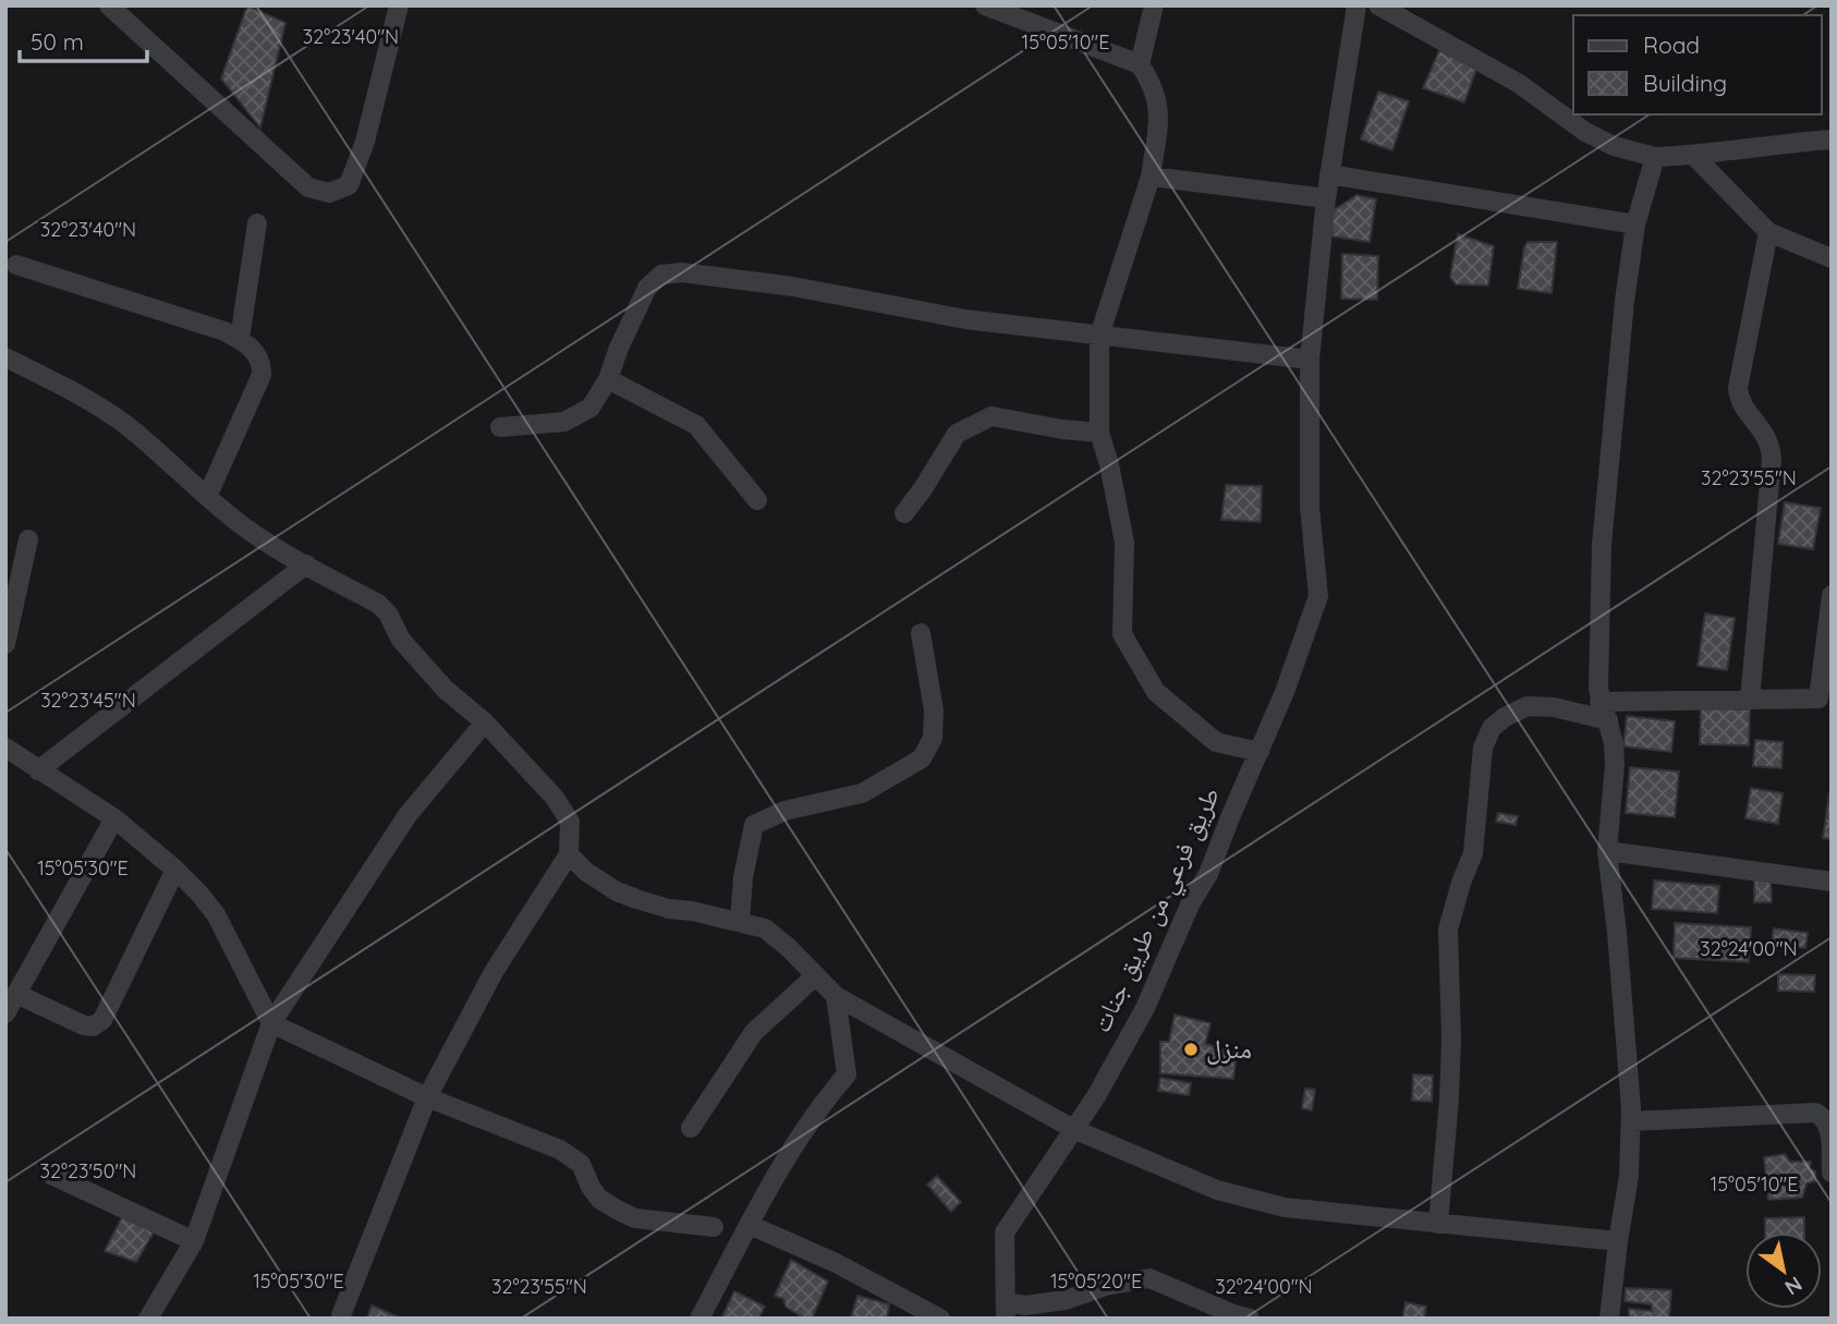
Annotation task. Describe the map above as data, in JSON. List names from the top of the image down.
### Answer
{
  "streets": {
    "street": ["طريق فرعي من طريق جنات"]
  },
  "places": ["منزل"],
  "legend": ["Road", "Building"],
  "scale_bar": "50 m",
  "north": "bottom right",
  "coordinates": [
    "32°23'40\"N",
    "15°05'10\"E",
    "32°23'55\"N",
    "32°23'45\"N",
    "15°05'30\"E",
    "32°24'00\"N",
    "32°23'50\"N",
    "15°05'20\"E"
  ]
}
